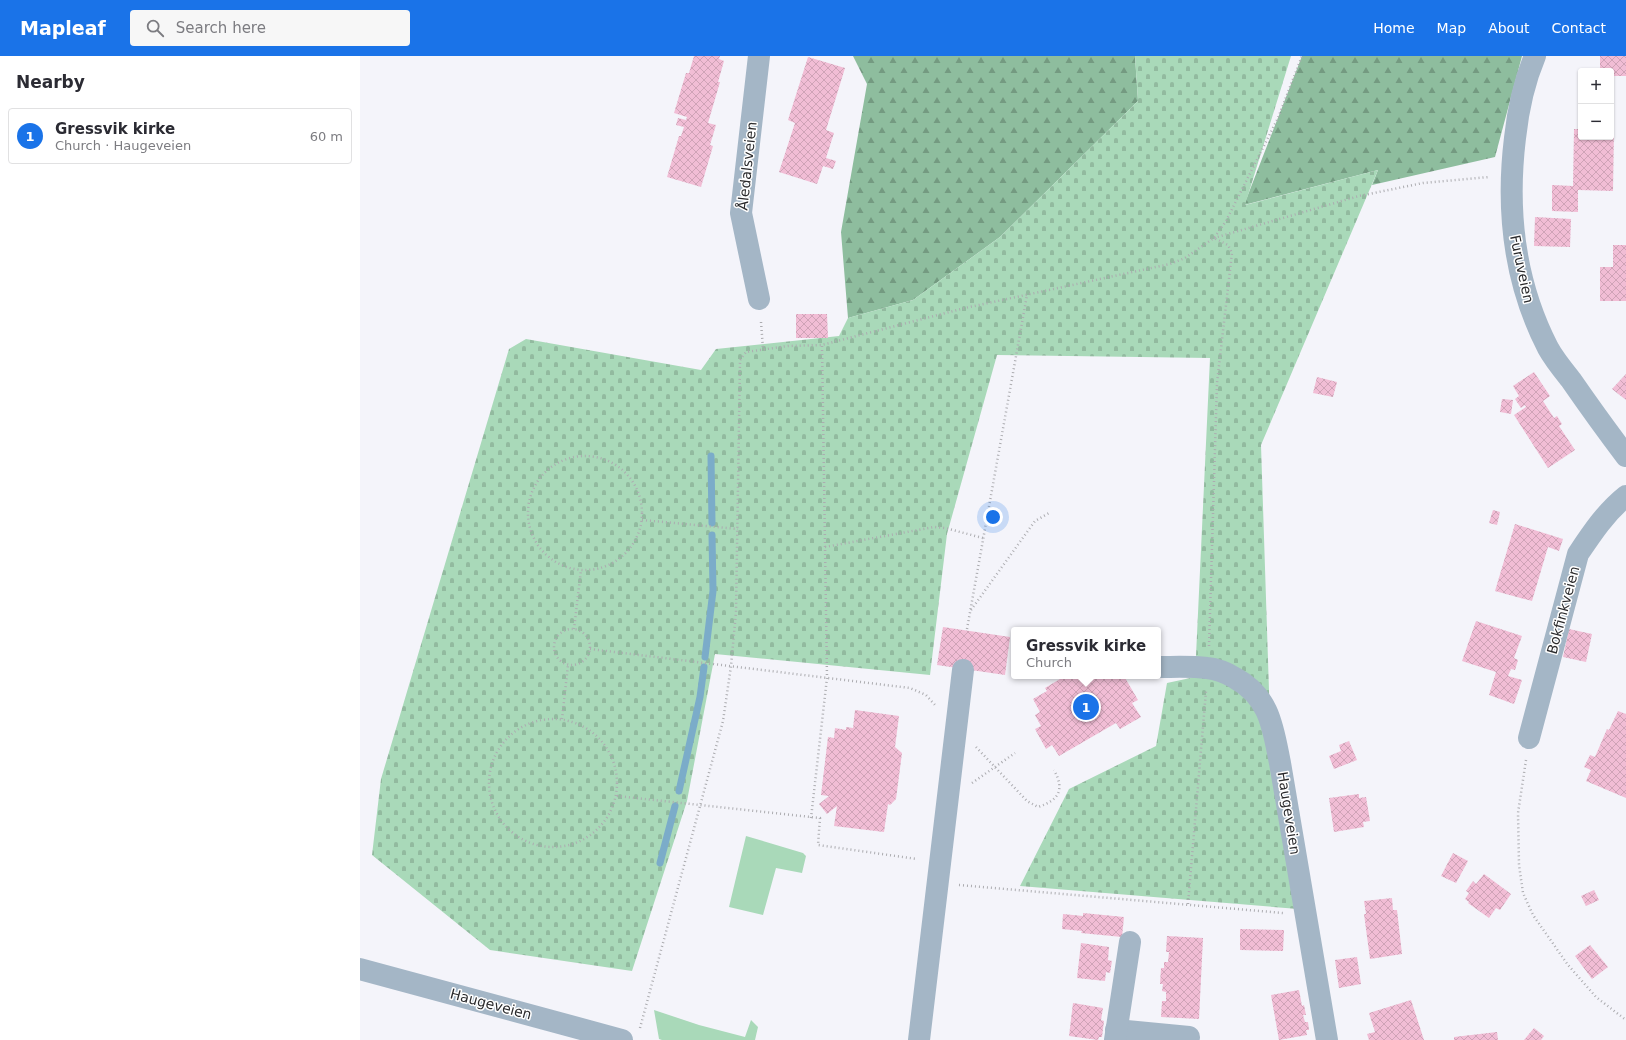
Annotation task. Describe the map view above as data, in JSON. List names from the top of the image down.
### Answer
{
  "streets": {
    "street": [
      "Åledalsveien",
      "Furuveien",
      "Bokfinkveien",
      "Haugeveien"
    ]
  },
  "page": {
    "header": "Mapleaf",
    "search": "Search here",
    "nav": [
      "Home",
      "Map",
      "About",
      "Contact"
    ],
    "heading": "Nearby",
    "map_buttons": ["+", "−"],
    "list": [
      {
        "mark": "1",
        "name": "Gressvik kirke",
        "note": "Church · Haugeveien",
        "value": "60 m"
      }
    ],
    "popup": ["Gressvik kirke", "Church"],
    "pins": "1"
  }
}
